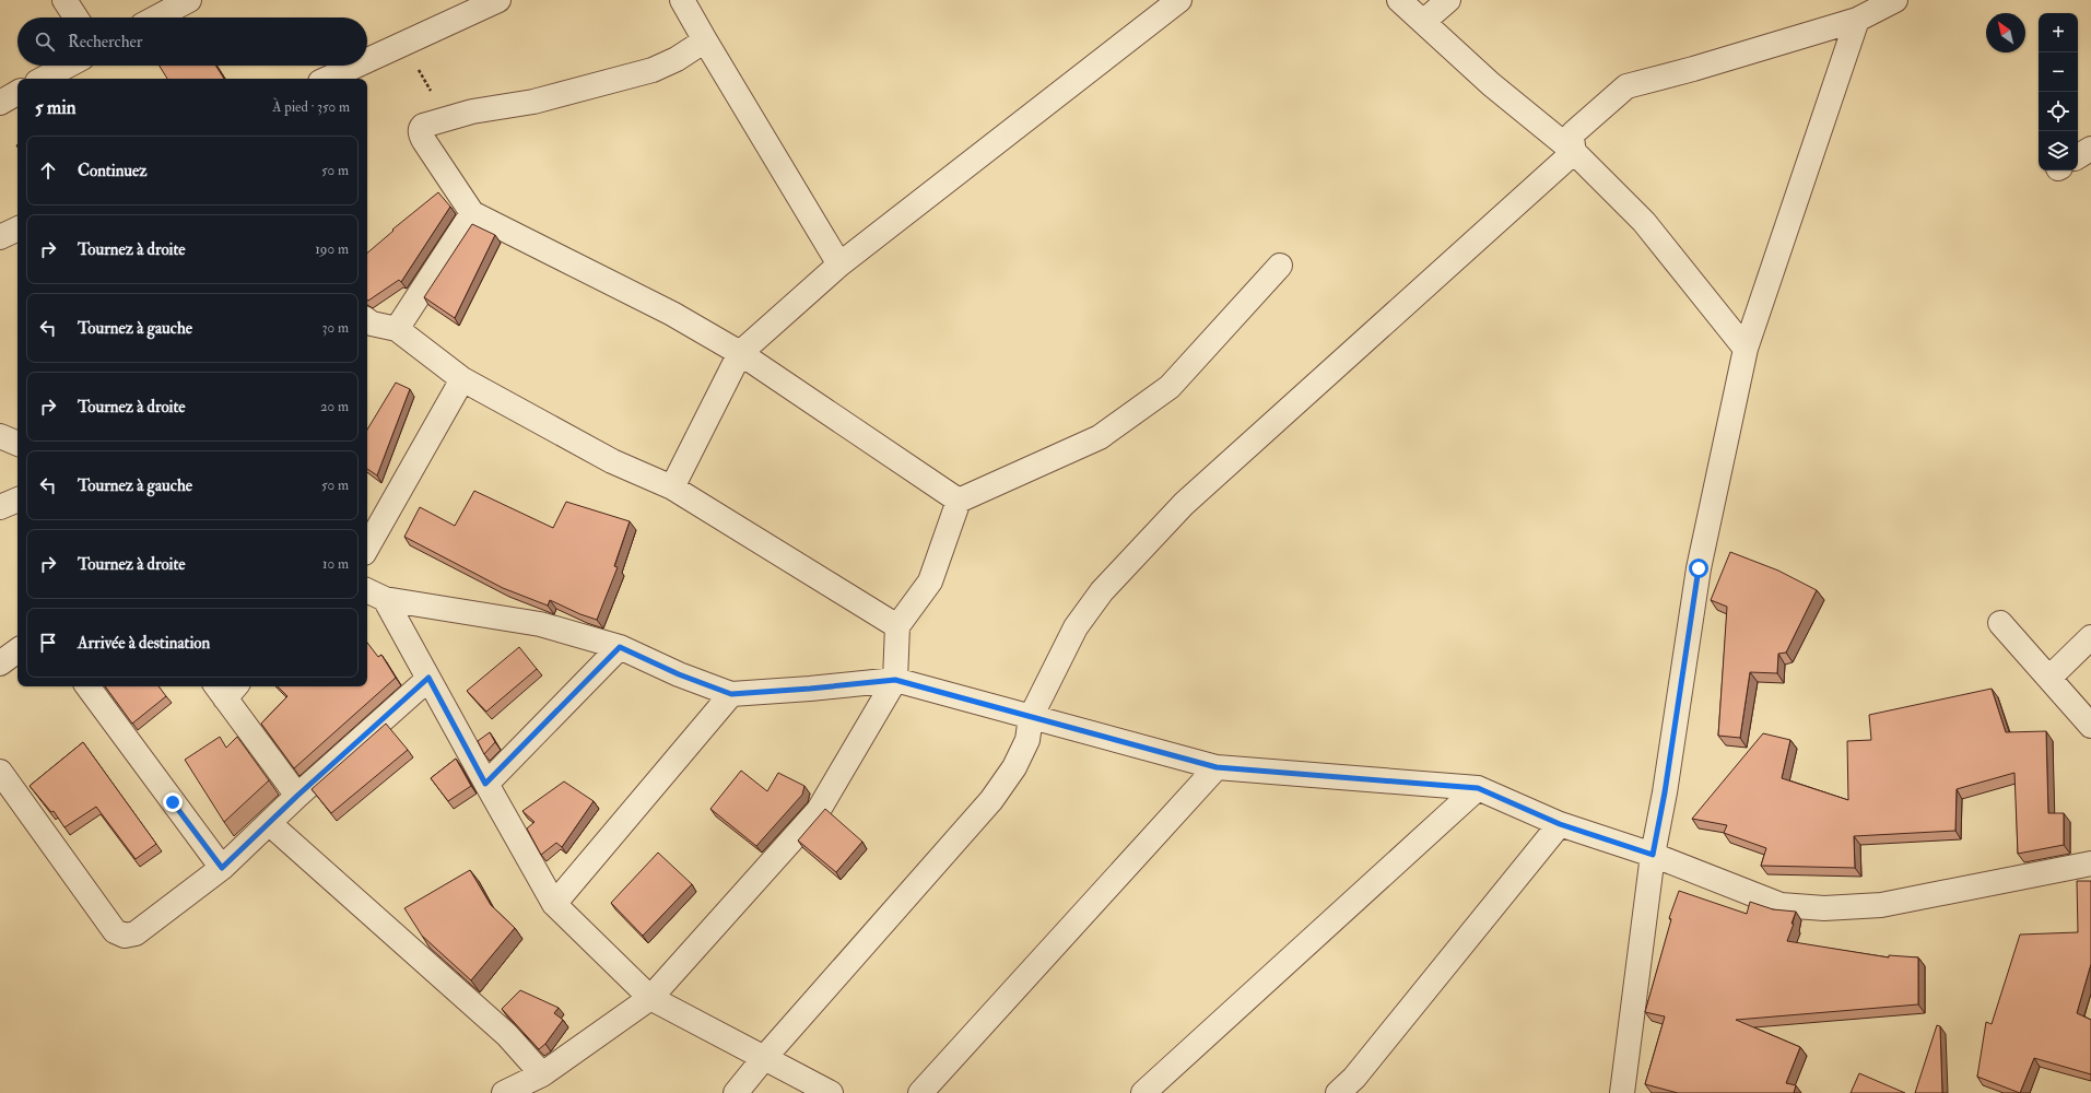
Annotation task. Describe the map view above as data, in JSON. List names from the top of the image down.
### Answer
{
  "north": "top left",
  "page": {
    "map_buttons": ["+", "−"],
    "search": "Rechercher",
    "heading": ["5 min", "À pied · 350 m"],
    "list": [
      ["Continuez", "50 m"],
      ["Tournez à droite", "190 m"],
      ["Tournez à gauche", "30 m"],
      ["Tournez à droite", "20 m"],
      ["Tournez à gauche", "50 m"],
      ["Tournez à droite", "10 m"],
      "Arrivée à destination"
    ]
  }
}
